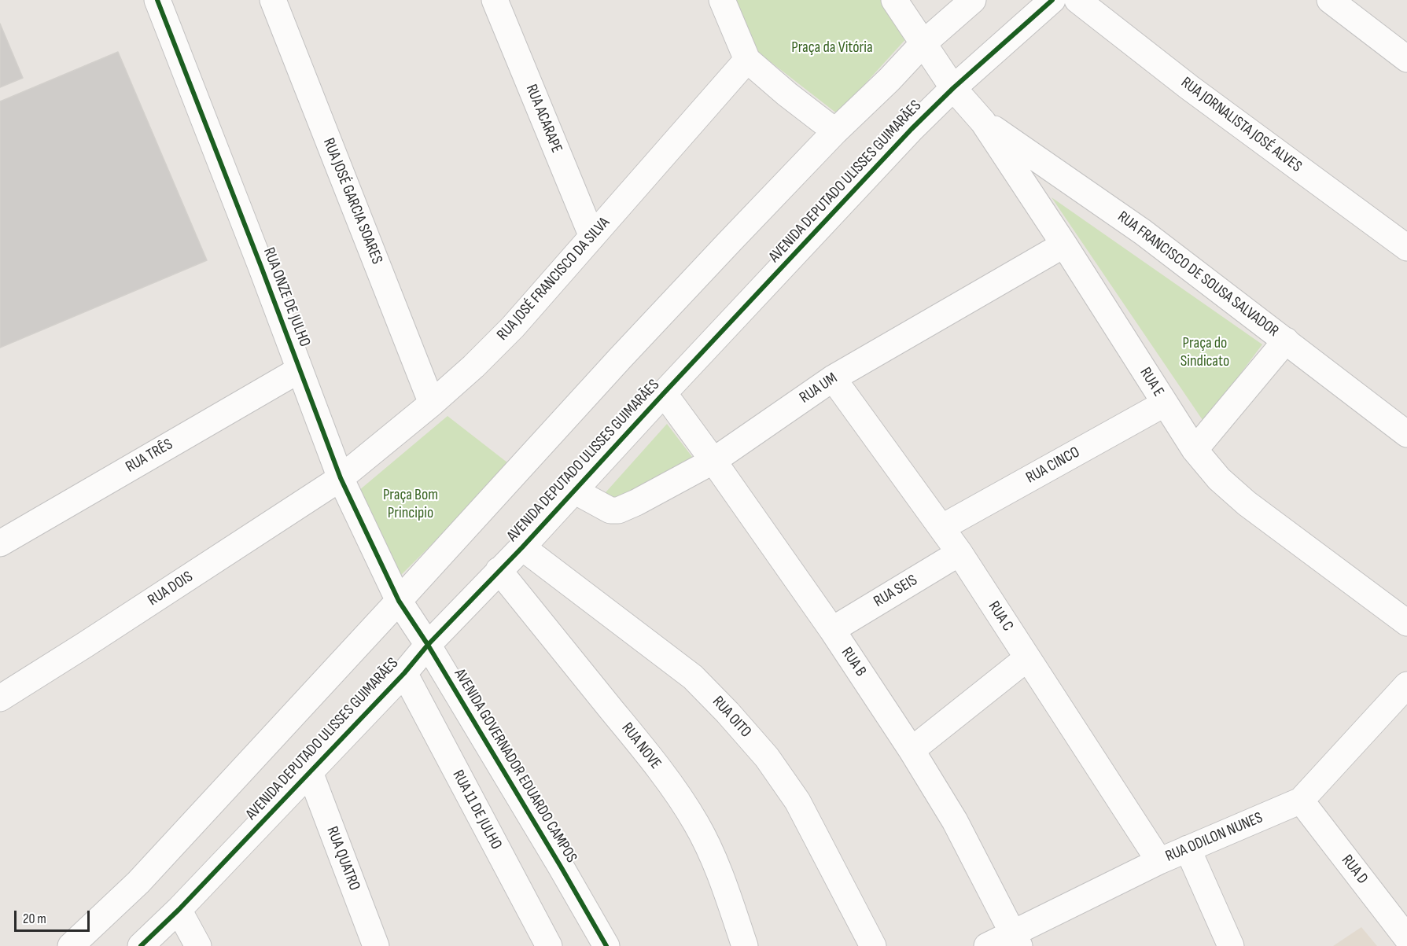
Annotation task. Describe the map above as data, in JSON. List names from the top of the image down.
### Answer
{
  "streets": {
    "street": [
      "RUA ACARAPE",
      "RUA JORNALISTA JOSÉ ALVES",
      "AVENIDA DEPUTADO ULISSES GUIMARÃES",
      "RUA JOSÉ GARCIA SOARES",
      "RUA FRANCISCO DE SOUSA SALVADOR",
      "RUA JOSÉ FRANCISCO DA SILVA",
      "RUA ONZE DE JULHO",
      "RUA E",
      "RUA UM",
      "RUA TRÊS",
      "RUA CINCO",
      "RUA DOIS",
      "RUA SEIS",
      "RUA C",
      "RUA B",
      "RUA OITO",
      "RUA NOVE",
      "AVENIDA GOVERNADOR EDUARDO CAMPOS",
      "RUA 11 DE JULHO",
      "RUA ODILON NUNES",
      "RUA QUATRO",
      "RUA D"
    ]
  },
  "crossings": [
    ["RUA ACARAPE", "RUA JOSÉ FRANCISCO DA SILVA"],
    ["AVENIDA DEPUTADO ULISSES GUIMARÃES", "RUA E"],
    ["AVENIDA DEPUTADO ULISSES GUIMARÃES", "RUA UM"],
    ["AVENIDA DEPUTADO ULISSES GUIMARÃES", "RUA B"],
    ["AVENIDA DEPUTADO ULISSES GUIMARÃES", "RUA OITO"],
    ["AVENIDA DEPUTADO ULISSES GUIMARÃES", "RUA NOVE"],
    ["AVENIDA DEPUTADO ULISSES GUIMARÃES", "AVENIDA GOVERNADOR EDUARDO CAMPOS"],
    ["AVENIDA DEPUTADO ULISSES GUIMARÃES", "RUA 11 DE JULHO"],
    ["AVENIDA DEPUTADO ULISSES GUIMARÃES", "RUA QUATRO"],
    ["RUA JOSÉ GARCIA SOARES", "RUA JOSÉ FRANCISCO DA SILVA"],
    ["RUA FRANCISCO DE SOUSA SALVADOR", "RUA E"],
    ["RUA JOSÉ FRANCISCO DA SILVA", "RUA ONZE DE JULHO"],
    ["RUA JOSÉ FRANCISCO DA SILVA", "RUA DOIS"],
    ["RUA ONZE DE JULHO", "RUA TRÊS"],
    ["RUA ONZE DE JULHO", "RUA DOIS"],
    ["RUA ONZE DE JULHO", "AVENIDA GOVERNADOR EDUARDO CAMPOS"],
    ["RUA E", "RUA UM"],
    ["RUA E", "RUA CINCO"],
    ["RUA UM", "RUA C"],
    ["RUA UM", "RUA B"],
    ["RUA CINCO", "RUA C"],
    ["RUA SEIS", "RUA C"],
    ["RUA SEIS", "RUA B"],
    ["RUA C", "RUA ODILON NUNES"],
    ["RUA B", "RUA ODILON NUNES"],
    ["RUA ODILON NUNES", "RUA D"]
  ],
  "parks": ["Praça da Vitória", "Praça do Sindicato", "Praça Bom Principio"],
  "scale_bar": "20 m"
}
